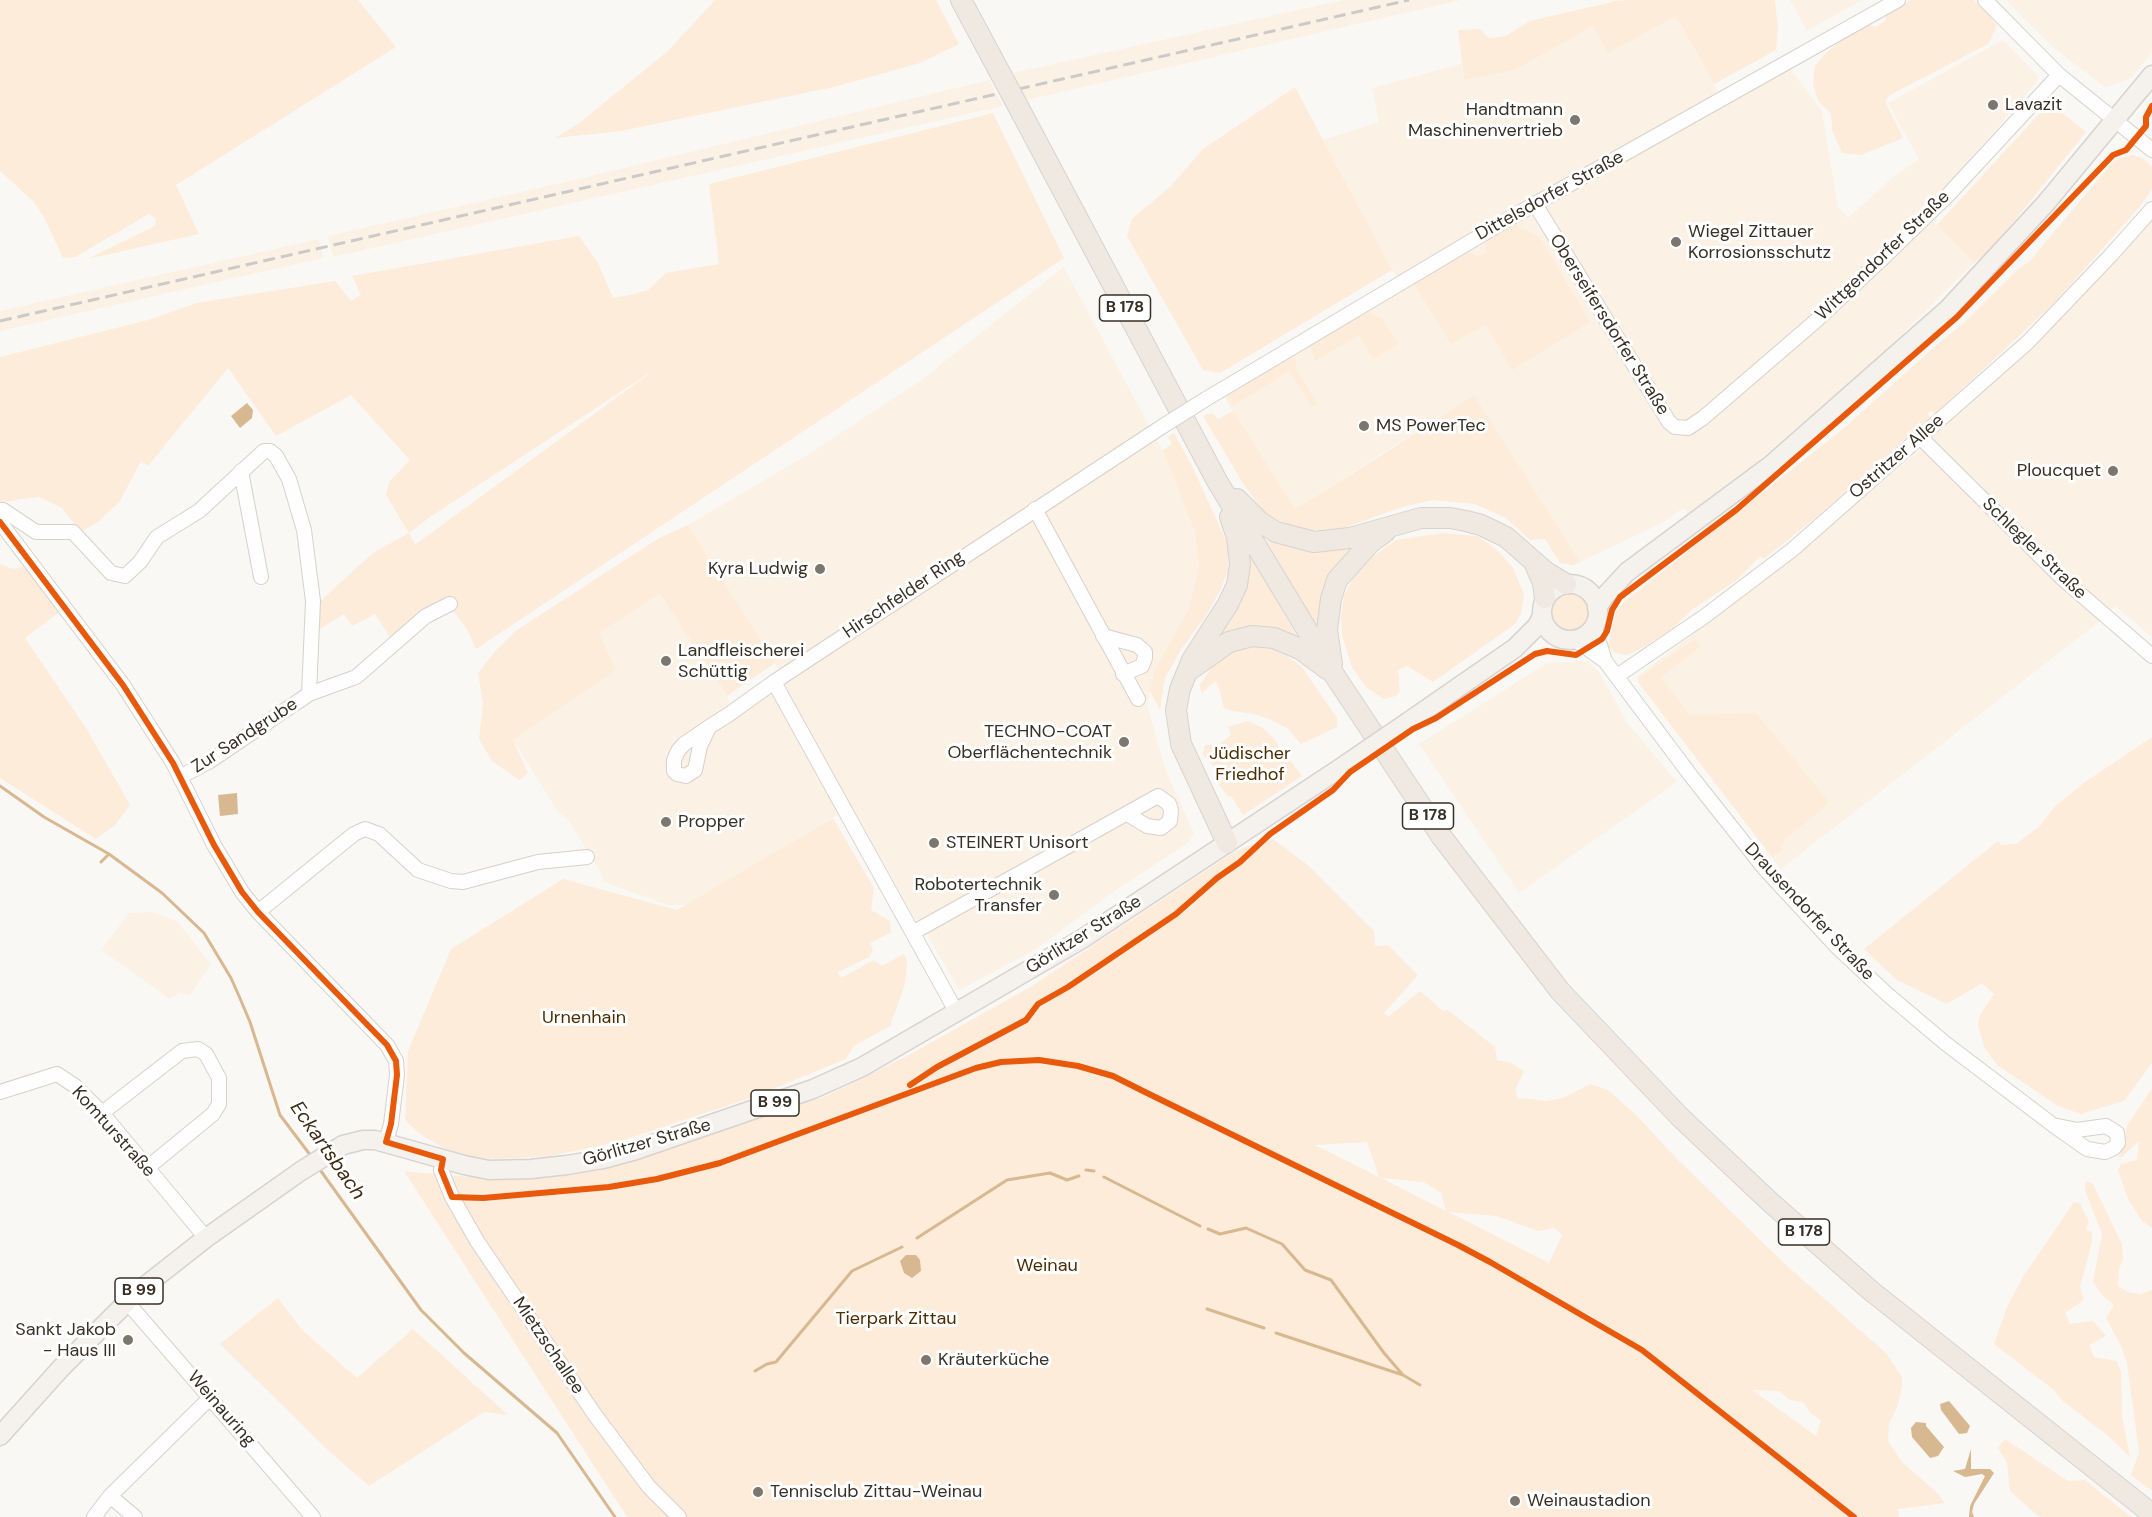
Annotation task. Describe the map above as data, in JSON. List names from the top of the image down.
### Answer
{
  "streets": {
    "highway": ["B 178"],
    "main road": ["Görlitzer Straße", "B 99"],
    "street": [
      "Dittelsdorfer Straße",
      "Wittgendorfer Straße",
      "Oberseifersdorfer Straße",
      "Ostritzer Allee",
      "Schlegler Straße",
      "Hirschfelder Ring",
      "Zur Sandgrube",
      "Drausendorfer Straße",
      "Komturstraße",
      "Mietzschallee",
      "Weinauring"
    ]
  },
  "crossings": [
    ["Dittelsdorfer Straße", "Oberseifersdorfer Straße"],
    ["Dittelsdorfer Straße", "Hirschfelder Ring"],
    ["Wittgendorfer Straße", "Oberseifersdorfer Straße"],
    ["Ostritzer Allee", "Schlegler Straße"],
    ["Ostritzer Allee", "Drausendorfer Straße"],
    ["Drausendorfer Straße", "B 99"],
    ["Görlitzer Straße", "B 99"],
    ["Görlitzer Straße", "Komturstraße"],
    ["Görlitzer Straße", "Mietzschallee"],
    ["Görlitzer Straße", "Weinauring"]
  ],
  "water": ["Eckartsbach"],
  "parks": [
    "Jüdischer Friedhof",
    "Urnenhain",
    "Weinau",
    "Tierpark Zittau"
  ],
  "places": [
    "Lavazit",
    "Handtmann Maschinenvertrieb",
    "Wiegel Zittauer Korrosionsschutz",
    "MS PowerTec",
    "Ploucquet",
    "Kyra Ludwig",
    "Landfleischerei Schüttig",
    "TECHNO-COAT Oberflächentechnik",
    "Propper",
    "STEINERT Unisort",
    "Robotertechnik Transfer",
    "Sankt Jakob - Haus III",
    "Kräuterküche",
    "Tennisclub Zittau-Weinau",
    "Weinaustadion"
  ]
}
